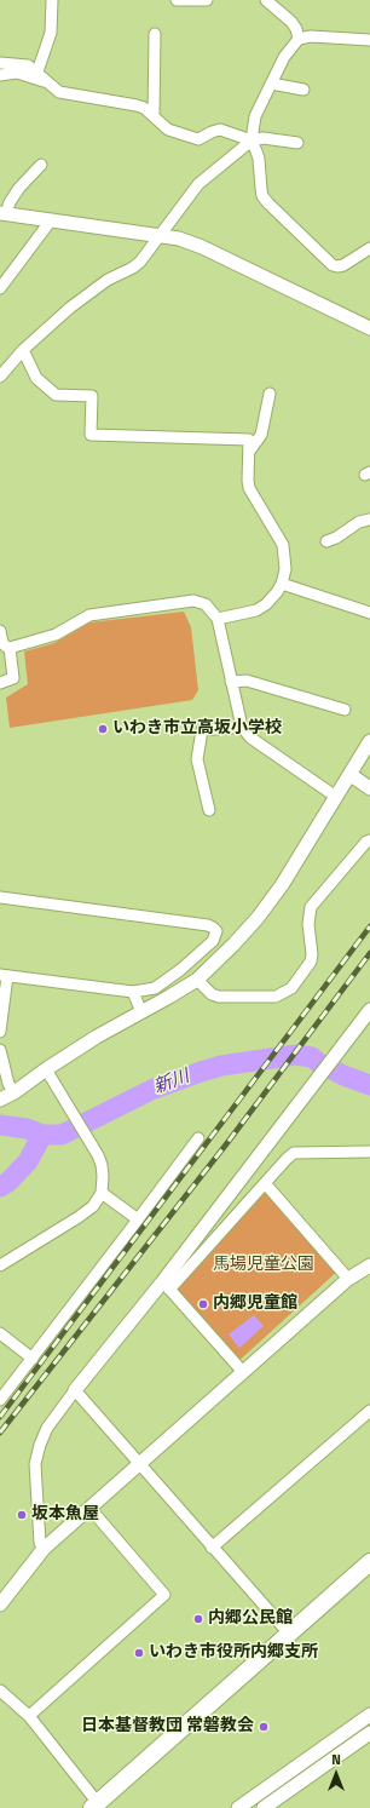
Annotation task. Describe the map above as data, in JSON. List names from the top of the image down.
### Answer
{
  "water": ["新川"],
  "parks": ["馬場児童公園"],
  "places": [
    "いわき市立高坂小学校",
    "内郷児童館",
    "坂本魚屋",
    "内郷公民館",
    "いわき市役所内郷支所",
    "日本基督教団 常磐教会"
  ],
  "north": "top"
}
